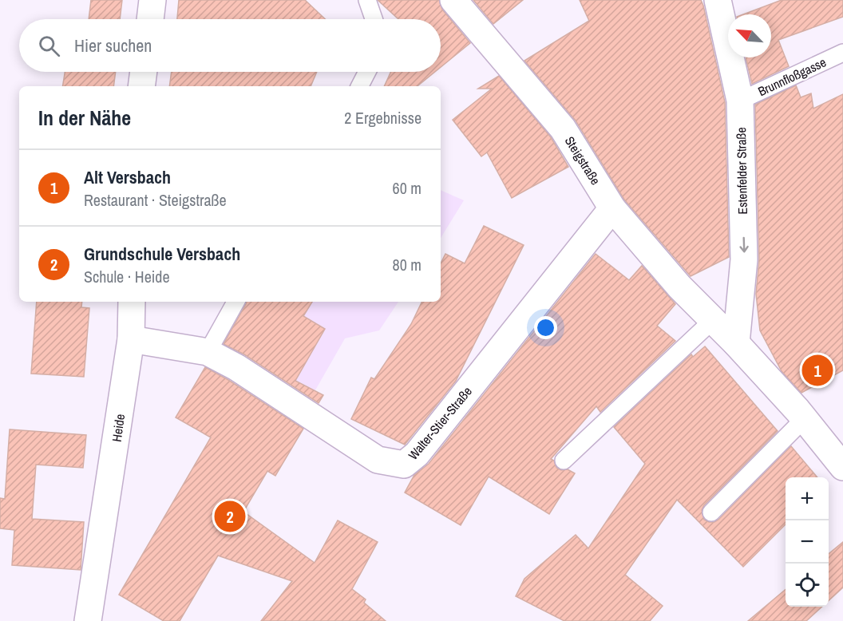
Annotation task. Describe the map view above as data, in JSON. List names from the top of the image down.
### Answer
{
  "streets": {
    "street": [
      "Steigstraße",
      "Estenfelder Straße",
      "Walter-Stier-Straße",
      "Heide"
    ],
    "lane": ["Brunnfloßgasse"]
  },
  "crossings": [
    ["Brunnfloßgasse", "Estenfelder Straße"],
    ["Steigstraße", "Estenfelder Straße"],
    ["Steigstraße", "Walter-Stier-Straße"],
    ["Walter-Stier-Straße", "Heide"]
  ],
  "one_way": ["Estenfelder Straße"],
  "north": "top left",
  "page": {
    "search": "Hier suchen",
    "heading": ["In der Nähe", "2 Ergebnisse"],
    "list": [
      {
        "mark": "1",
        "name": "Alt Versbach",
        "note": "Restaurant · Steigstraße",
        "value": "60 m"
      },
      {
        "mark": "2",
        "name": "Grundschule Versbach",
        "note": "Schule · Heide",
        "value": "80 m"
      }
    ],
    "pins": ["1", "2"],
    "map_buttons": ["+", "−"]
  }
}
